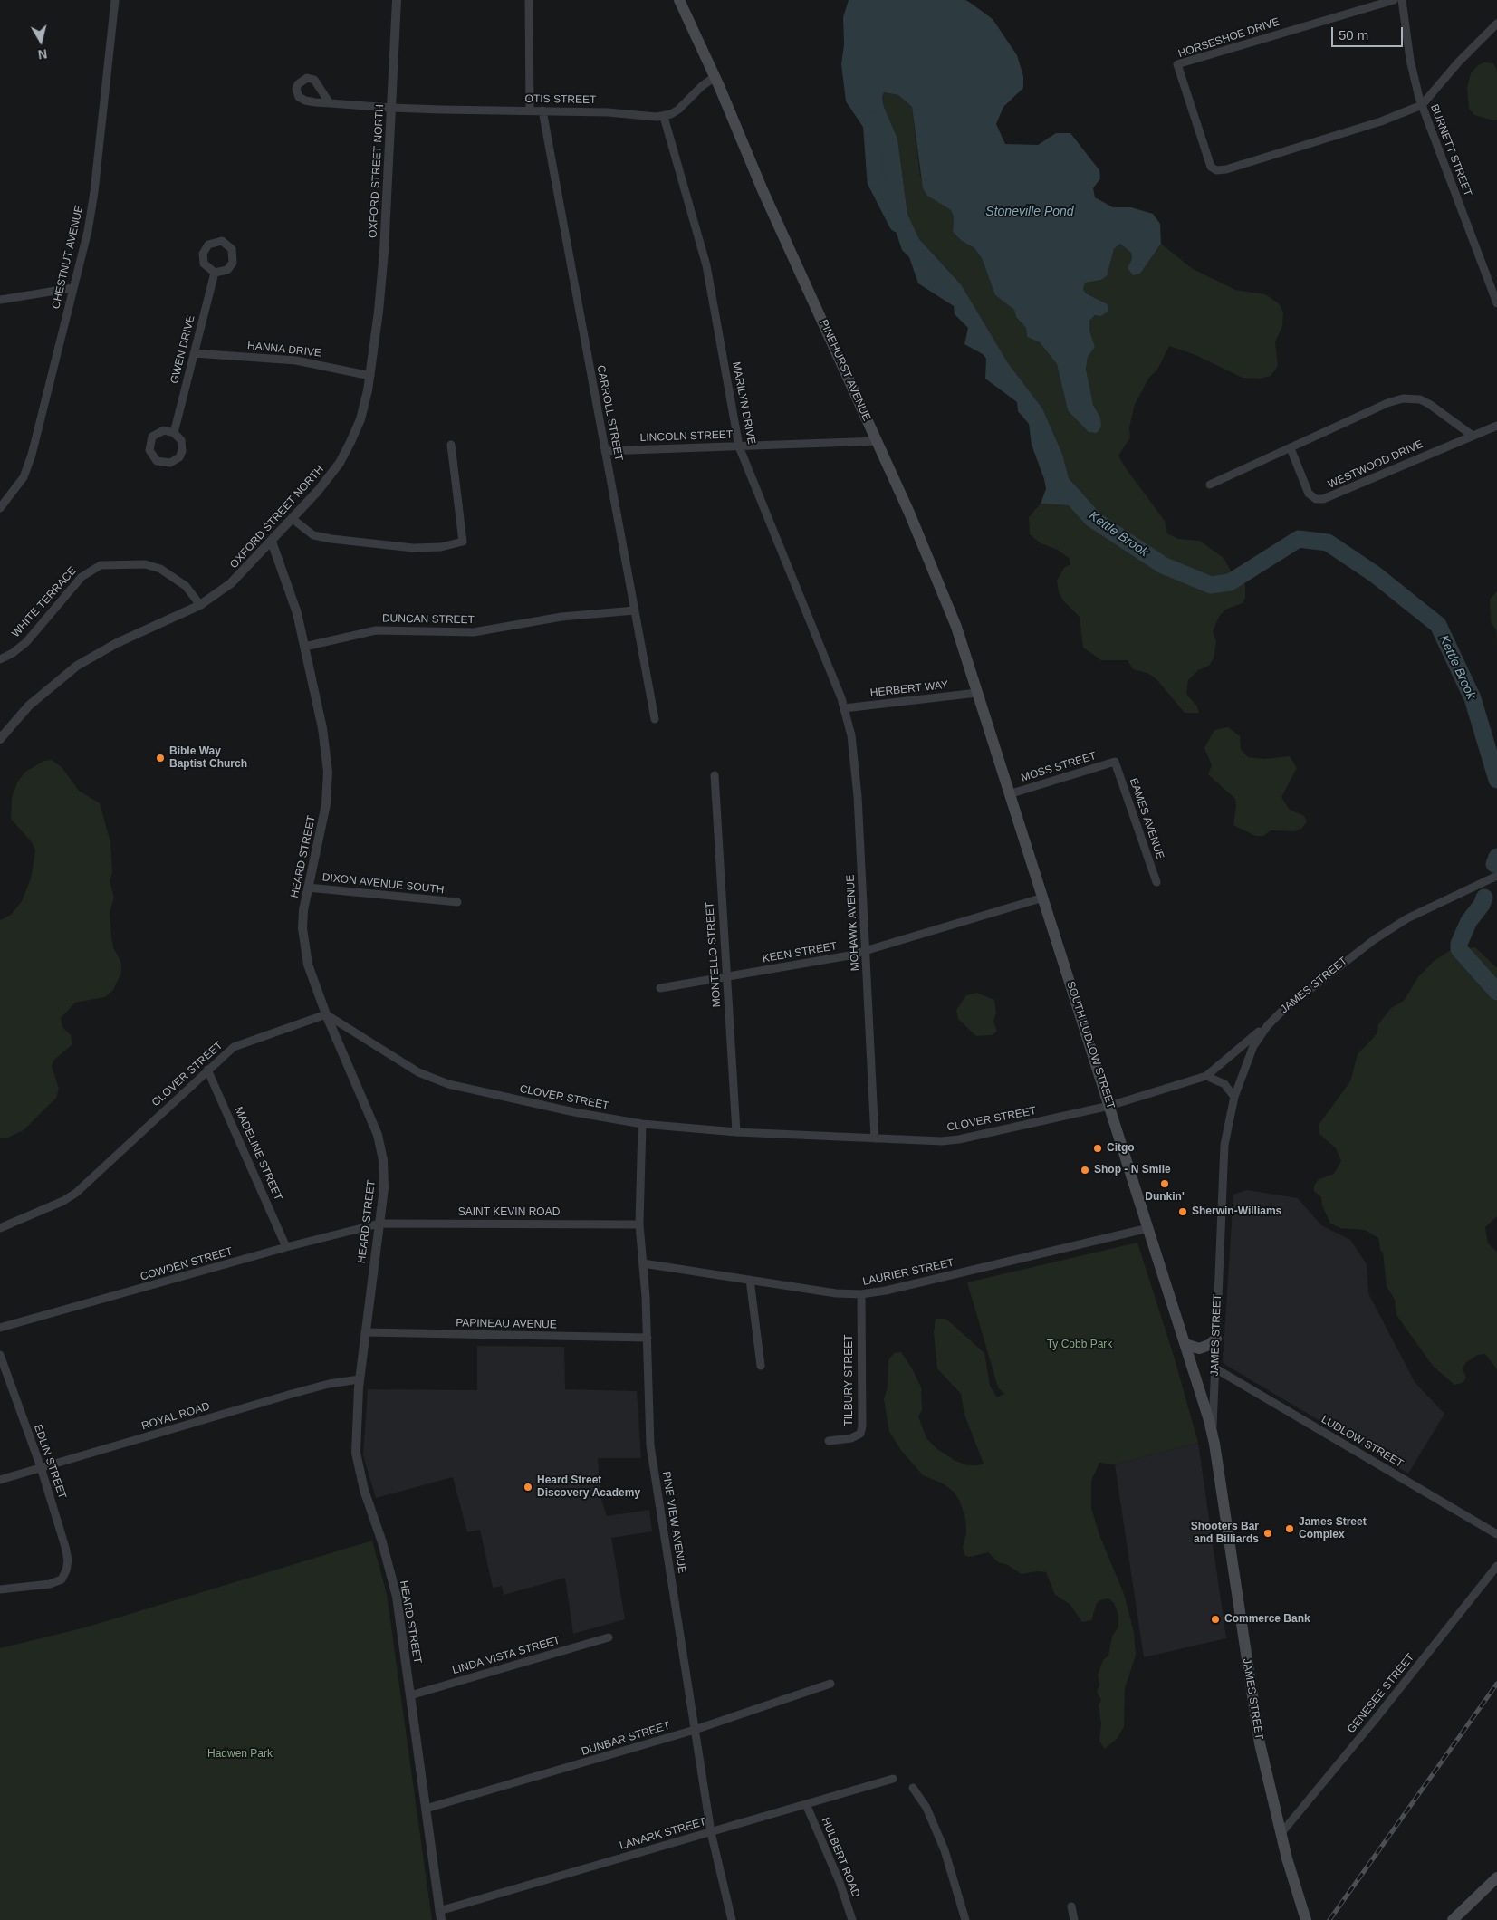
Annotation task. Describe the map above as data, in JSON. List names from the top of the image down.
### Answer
{
  "streets": {
    "main road": ["PINEHURST AVENUE", "JAMES STREET", "SOUTH LUDLOW STREET"],
    "street": [
      "HORSESHOE DRIVE",
      "OTIS STREET",
      "BURNETT STREET",
      "OXFORD STREET NORTH",
      "CHESTNUT AVENUE",
      "GWEN DRIVE",
      "HANNA DRIVE",
      "MARILYN DRIVE",
      "CARROLL STREET",
      "LINCOLN STREET",
      "WESTWOOD DRIVE",
      "WHITE TERRACE",
      "DUNCAN STREET",
      "HERBERT WAY",
      "MOSS STREET",
      "EAMES AVENUE",
      "HEARD STREET",
      "DIXON AVENUE SOUTH",
      "MOHAWK AVENUE",
      "KEEN STREET",
      "MONTELLO STREET",
      "CLOVER STREET",
      "MADELINE STREET",
      "SAINT KEVIN ROAD",
      "COWDEN STREET",
      "LAURIER STREET",
      "PAPINEAU AVENUE",
      "TILBURY STREET",
      "ROYAL ROAD",
      "LUDLOW STREET",
      "EDLIN STREET",
      "PINE VIEW AVENUE",
      "LINDA VISTA STREET",
      "GENESEE STREET",
      "DUNBAR STREET",
      "LANARK STREET",
      "HULBERT ROAD"
    ]
  },
  "crossings": [
    ["HORSESHOE DRIVE", "BURNETT STREET"],
    ["OTIS STREET", "OXFORD STREET NORTH"],
    ["OTIS STREET", "MARILYN DRIVE"],
    ["OTIS STREET", "CARROLL STREET"],
    ["OXFORD STREET NORTH", "HANNA DRIVE"],
    ["OXFORD STREET NORTH", "WHITE TERRACE"],
    ["OXFORD STREET NORTH", "HEARD STREET"],
    ["GWEN DRIVE", "HANNA DRIVE"],
    ["PINEHURST AVENUE", "LINCOLN STREET"],
    ["PINEHURST AVENUE", "HERBERT WAY"],
    ["PINEHURST AVENUE", "SOUTH LUDLOW STREET"],
    ["MARILYN DRIVE", "LINCOLN STREET"],
    ["MARILYN DRIVE", "HERBERT WAY"],
    ["MARILYN DRIVE", "MOHAWK AVENUE"],
    ["CARROLL STREET", "LINCOLN STREET"],
    ["CARROLL STREET", "DUNCAN STREET"],
    ["DUNCAN STREET", "HEARD STREET"],
    ["HERBERT WAY", "MOHAWK AVENUE"],
    ["MOSS STREET", "EAMES AVENUE"],
    ["MOSS STREET", "SOUTH LUDLOW STREET"],
    ["HEARD STREET", "DIXON AVENUE SOUTH"],
    ["HEARD STREET", "CLOVER STREET"],
    ["HEARD STREET", "SAINT KEVIN ROAD"],
    ["HEARD STREET", "COWDEN STREET"],
    ["HEARD STREET", "PAPINEAU AVENUE"],
    ["HEARD STREET", "ROYAL ROAD"],
    ["HEARD STREET", "LINDA VISTA STREET"],
    ["HEARD STREET", "DUNBAR STREET"],
    ["HEARD STREET", "LANARK STREET"],
    ["MOHAWK AVENUE", "KEEN STREET"],
    ["MOHAWK AVENUE", "CLOVER STREET"],
    ["KEEN STREET", "MONTELLO STREET"],
    ["KEEN STREET", "SOUTH LUDLOW STREET"],
    ["MONTELLO STREET", "CLOVER STREET"],
    ["JAMES STREET", "SOUTH LUDLOW STREET"],
    ["JAMES STREET", "CLOVER STREET"],
    ["JAMES STREET", "LUDLOW STREET"],
    ["JAMES STREET", "GENESEE STREET"],
    ["SOUTH LUDLOW STREET", "CLOVER STREET"],
    ["SOUTH LUDLOW STREET", "LAURIER STREET"],
    ["CLOVER STREET", "MADELINE STREET"],
    ["CLOVER STREET", "PINE VIEW AVENUE"],
    ["MADELINE STREET", "COWDEN STREET"],
    ["SAINT KEVIN ROAD", "COWDEN STREET"],
    ["SAINT KEVIN ROAD", "PINE VIEW AVENUE"],
    ["LAURIER STREET", "TILBURY STREET"],
    ["LAURIER STREET", "PINE VIEW AVENUE"],
    ["PAPINEAU AVENUE", "PINE VIEW AVENUE"],
    ["ROYAL ROAD", "EDLIN STREET"],
    ["PINE VIEW AVENUE", "DUNBAR STREET"],
    ["PINE VIEW AVENUE", "LANARK STREET"],
    ["LANARK STREET", "HULBERT ROAD"]
  ],
  "water": ["Stoneville Pond", "Kettle Brook"],
  "parks": ["Ty Cobb Park", "Hadwen Park"],
  "places": [
    "Bible Way Baptist Church",
    "Citgo",
    "Shop - N Smile",
    "Dunkin'",
    "Sherwin-Williams",
    "Heard Street Discovery Academy",
    "James Street Complex",
    "Shooters Bar and Billiards",
    "Commerce Bank"
  ],
  "scale_bar": "50 m",
  "north": "bottom"
}
